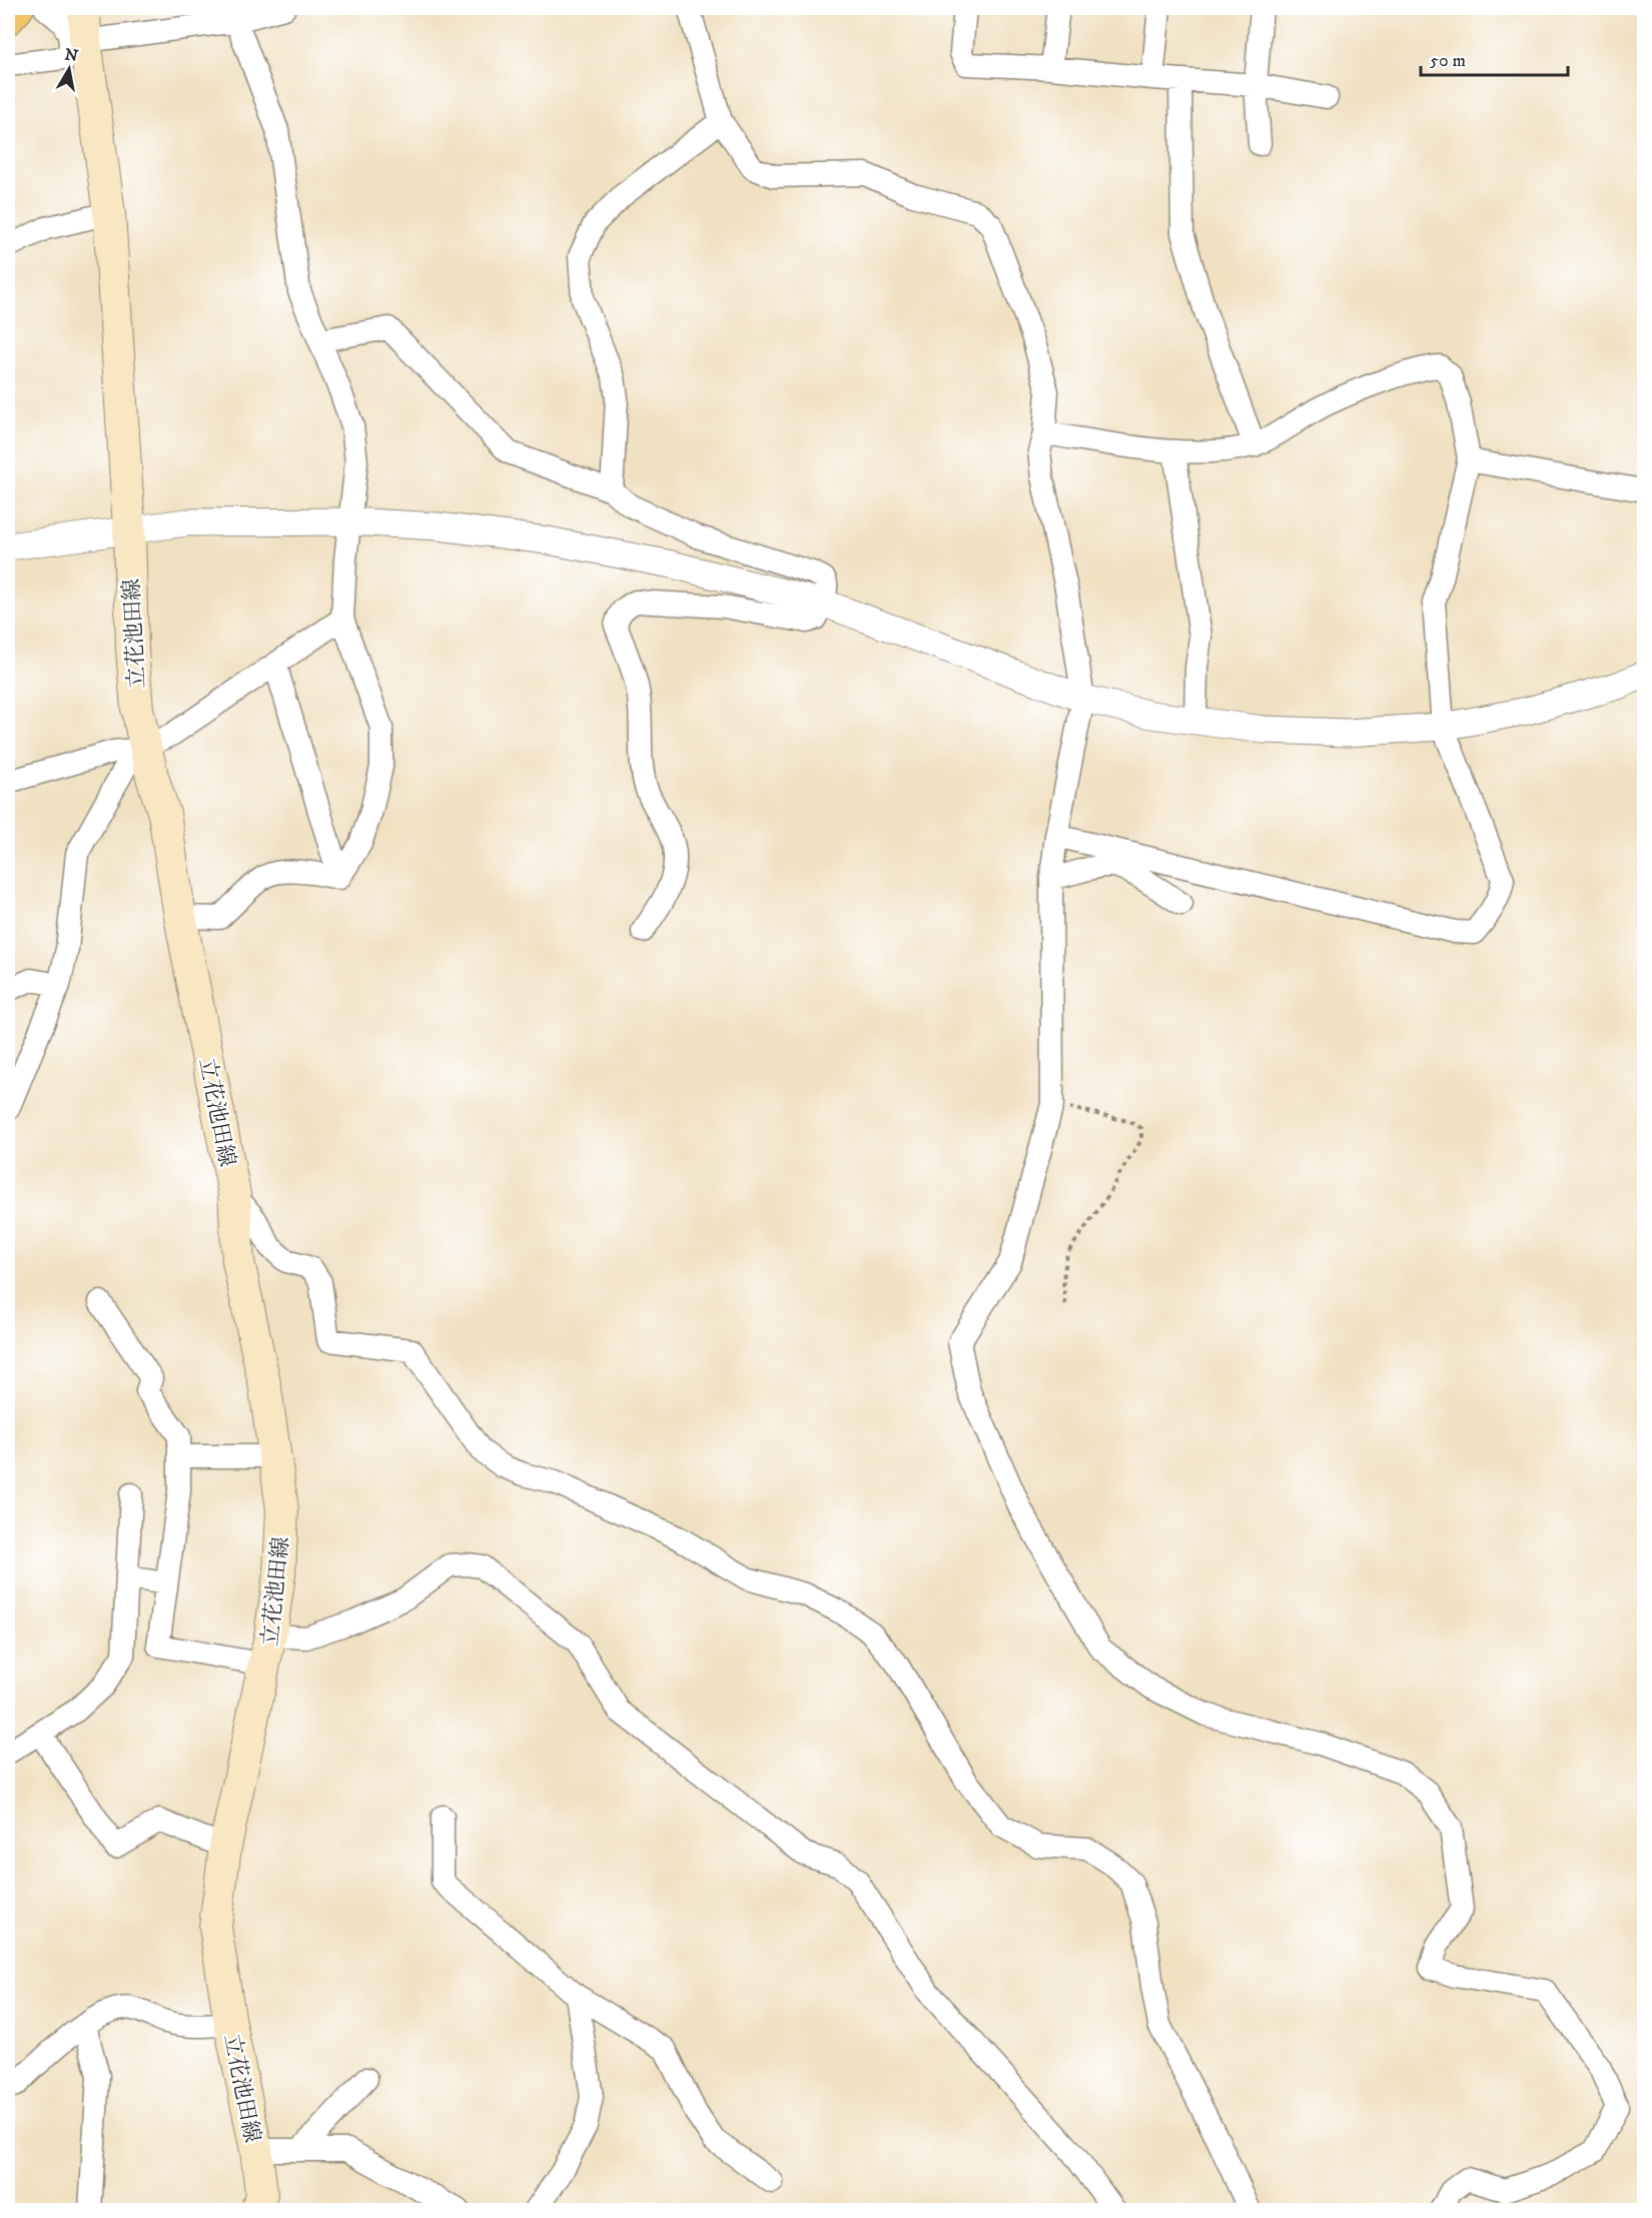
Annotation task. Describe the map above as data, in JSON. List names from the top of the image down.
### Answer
{
  "streets": {
    "main road": ["立花池田線"]
  },
  "scale_bar": "50 m",
  "north": "top"
}
